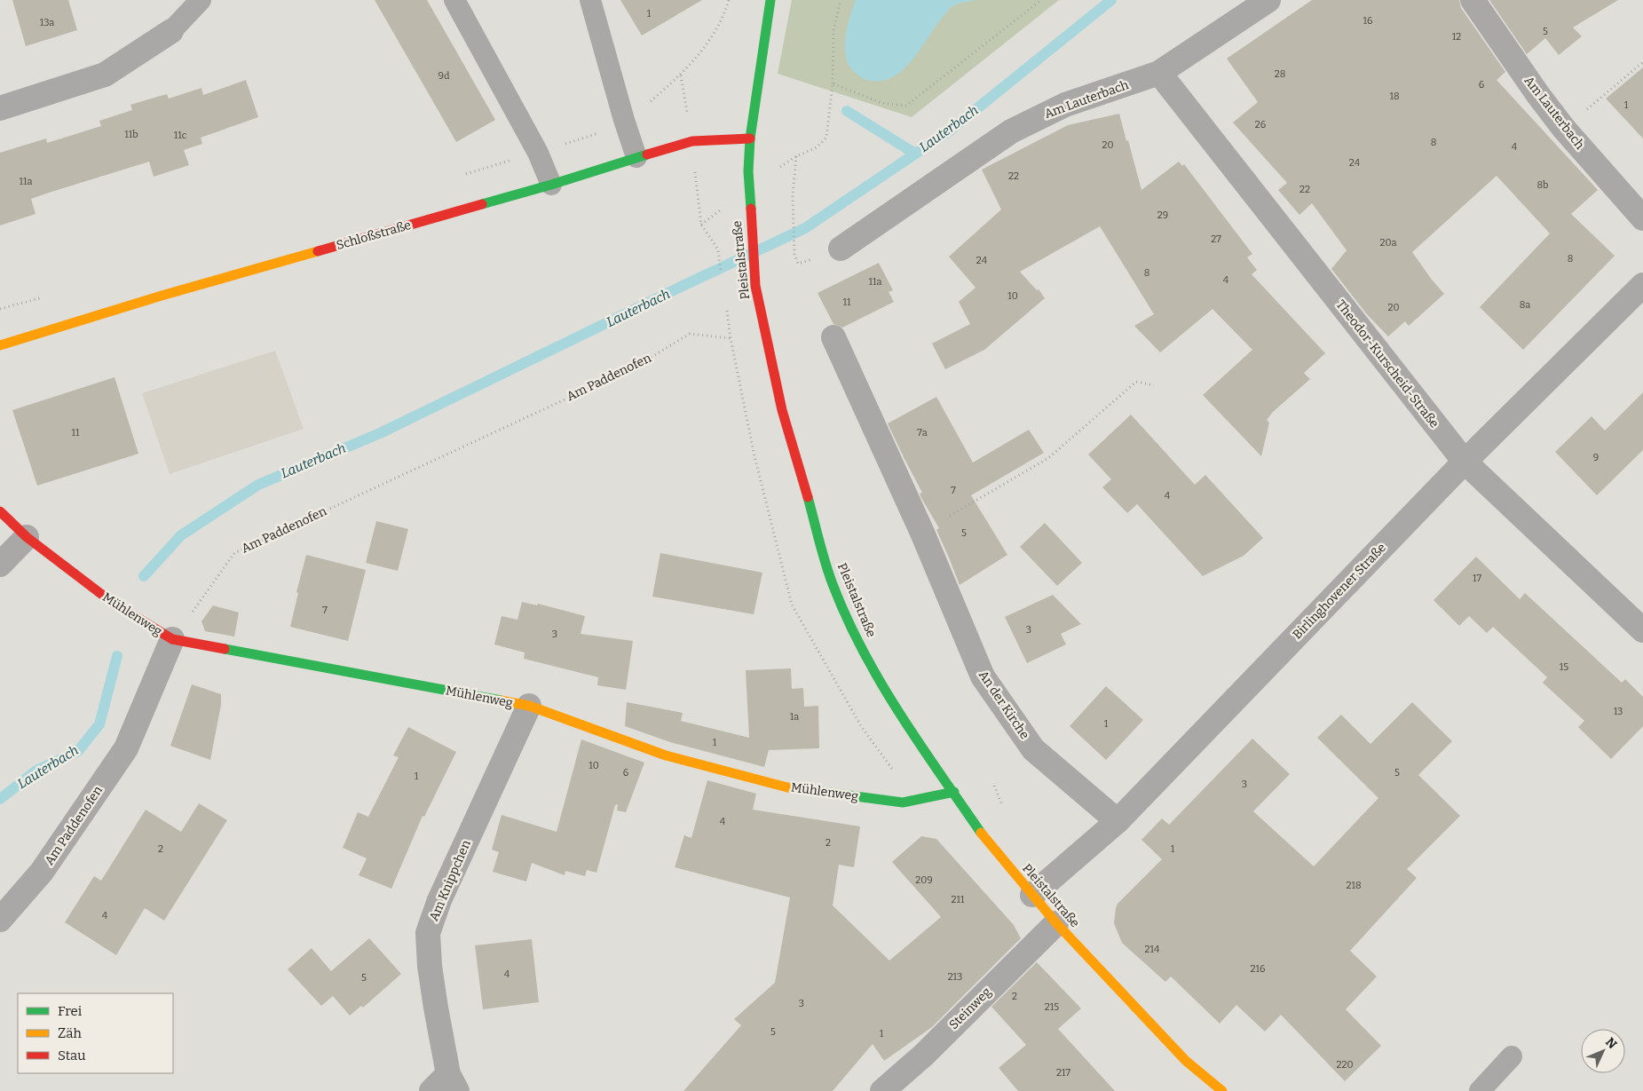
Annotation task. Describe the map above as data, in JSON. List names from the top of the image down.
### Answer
{
  "streets": {
    "main road": ["Schloßstraße", "Pleistalstraße", "Mühlenweg"],
    "street": [
      "Am Lauterbach",
      "Theodor-Kurscheid-Straße",
      "Am Paddenofen",
      "Birlinghovener Straße",
      "An der Kirche",
      "Am Knippchen",
      "Steinweg"
    ]
  },
  "crossings": [
    ["Am Lauterbach", "Theodor-Kurscheid-Straße"],
    ["Schloßstraße", "Pleistalstraße"],
    ["Pleistalstraße", "Birlinghovener Straße"],
    ["Pleistalstraße", "Mühlenweg"],
    ["Pleistalstraße", "Steinweg"],
    ["Theodor-Kurscheid-Straße", "Birlinghovener Straße"],
    ["Am Paddenofen", "Mühlenweg"],
    ["Birlinghovener Straße", "An der Kirche"],
    ["Mühlenweg", "Am Knippchen"]
  ],
  "water": ["Lauterbach"],
  "house_numbers": [
    "1",
    "16",
    "13a",
    "5",
    "12",
    "28",
    "9d",
    "6",
    "18",
    "1",
    "26",
    "11b",
    "11c",
    "8",
    "20",
    "4",
    "24",
    "22",
    "11a",
    "8b",
    "22",
    "29",
    "27",
    "20a",
    "8",
    "24",
    "8",
    "4",
    "11a",
    "10",
    "11",
    "8a",
    "20",
    "11",
    "7a",
    "9",
    "7",
    "4",
    "5",
    "17",
    "7",
    "3",
    "3",
    "15",
    "13",
    "1a",
    "1",
    "1",
    "10",
    "6",
    "5",
    "1",
    "3",
    "4",
    "2",
    "2",
    "1",
    "209",
    "218",
    "211",
    "4",
    "214",
    "216",
    "4",
    "213",
    "5",
    "2",
    "3",
    "215",
    "5",
    "1",
    "220",
    "217"
  ],
  "legend": ["Frei", "Zäh", "Stau"],
  "north": "top right"
}
